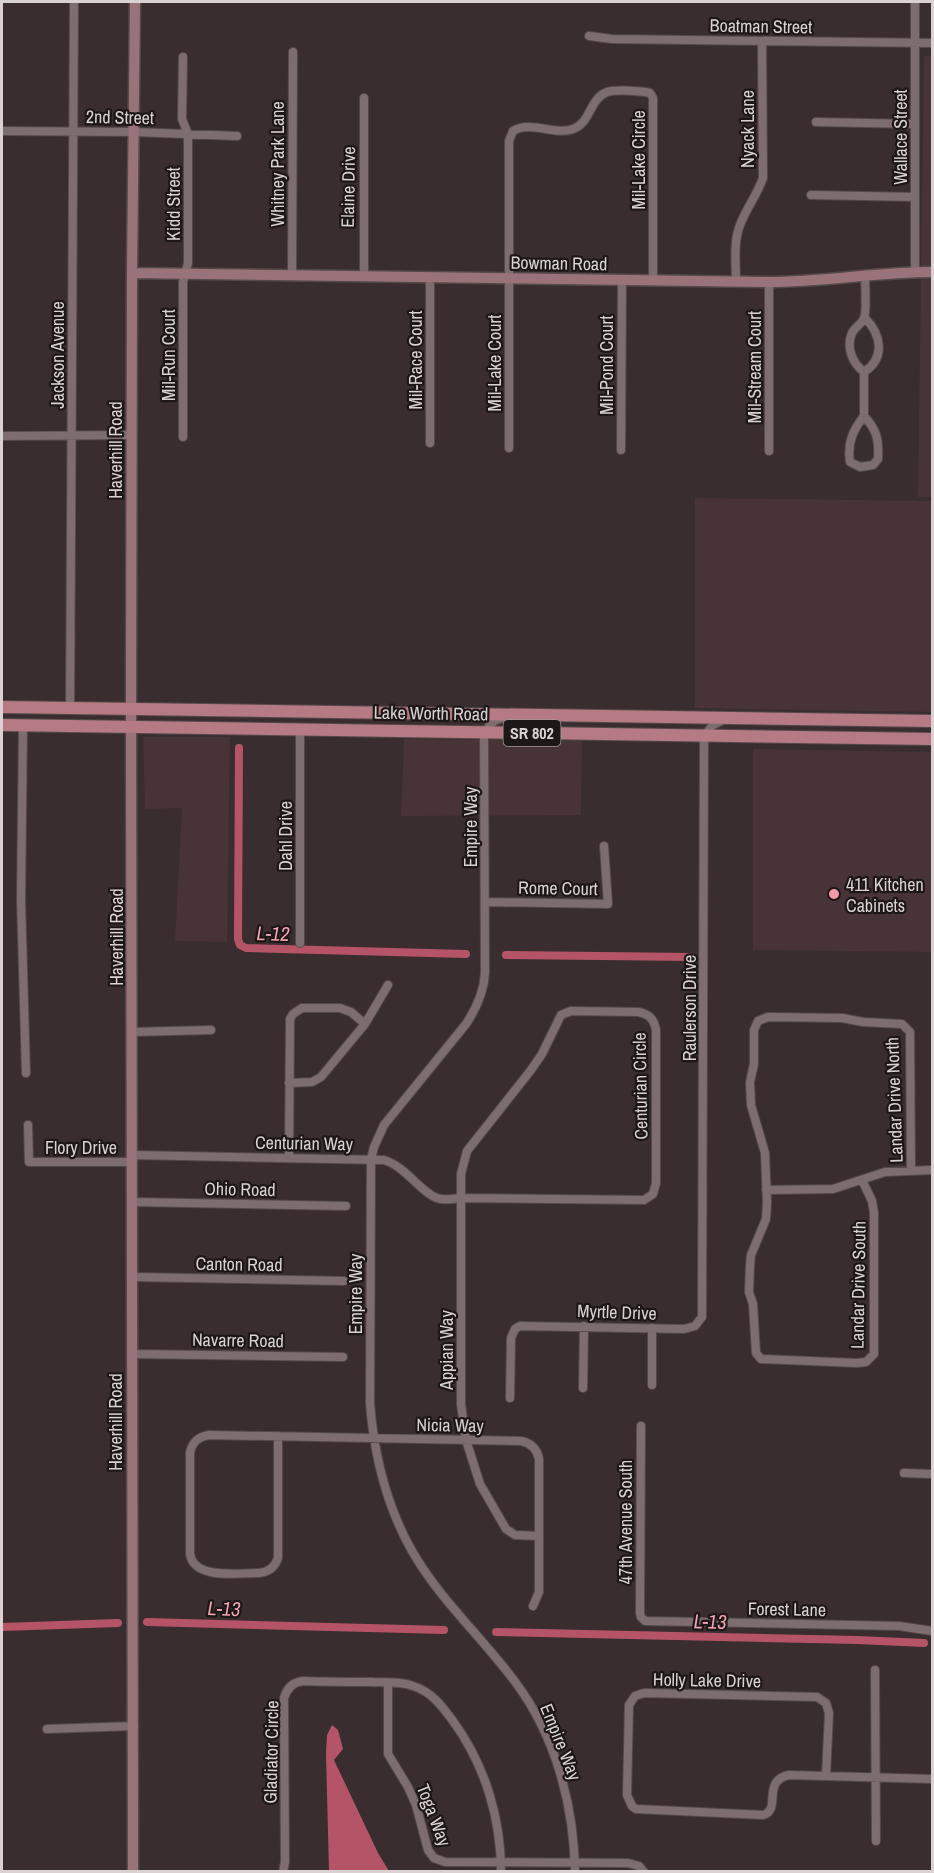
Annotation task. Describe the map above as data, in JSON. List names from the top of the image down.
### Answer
{
  "streets": {
    "main road": ["Lake Worth Road", "SR 802"],
    "street": [
      "Boatman Street",
      "2nd Street",
      "Nyack Lane",
      "Wallace Street",
      "Mil-Lake Circle",
      "Whitney Park Lane",
      "Elaine Drive",
      "Kidd Street",
      "Bowman Road",
      "Jackson Avenue",
      "Mil-Run Court",
      "Mil-Race Court",
      "Mil-Lake Court",
      "Mil-Pond Court",
      "Mil-Stream Court",
      "Haverhill Road",
      "Empire Way",
      "Dahl Drive",
      "Rome Court",
      "Raulerson Drive",
      "Centurian Circle",
      "Landar Drive North",
      "Centurian Way",
      "Flory Drive",
      "Ohio Road",
      "Canton Road",
      "Landar Drive South",
      "Myrtle Drive",
      "Navarre Road",
      "Appian Way",
      "Nicia Way",
      "47th Avenue South",
      "Forest Lane",
      "Holly Lake Drive",
      "Gladiator Circle",
      "Toga Way"
    ]
  },
  "crossings": [
    ["Boatman Street", "Nyack Lane"],
    ["Boatman Street", "Wallace Street"],
    ["2nd Street", "Kidd Street"],
    ["2nd Street", "Jackson Avenue"],
    ["2nd Street", "Haverhill Road"],
    ["Nyack Lane", "Bowman Road"],
    ["Wallace Street", "Bowman Road"],
    ["Mil-Lake Circle", "Bowman Road"],
    ["Mil-Lake Circle", "Mil-Lake Court"],
    ["Whitney Park Lane", "Bowman Road"],
    ["Elaine Drive", "Bowman Road"],
    ["Kidd Street", "Bowman Road"],
    ["Kidd Street", "Mil-Run Court"],
    ["Bowman Road", "Mil-Run Court"],
    ["Bowman Road", "Mil-Race Court"],
    ["Bowman Road", "Mil-Lake Court"],
    ["Bowman Road", "Mil-Pond Court"],
    ["Bowman Road", "Mil-Stream Court"],
    ["Bowman Road", "Haverhill Road"],
    ["Jackson Avenue", "Lake Worth Road"],
    ["Haverhill Road", "Lake Worth Road"],
    ["Haverhill Road", "Centurian Way"],
    ["Haverhill Road", "Flory Drive"],
    ["Haverhill Road", "Ohio Road"],
    ["Haverhill Road", "Canton Road"],
    ["Haverhill Road", "Navarre Road"],
    ["Lake Worth Road", "Empire Way"],
    ["Lake Worth Road", "Dahl Drive"],
    ["Lake Worth Road", "Raulerson Drive"],
    ["Empire Way", "Rome Court"],
    ["Empire Way", "Centurian Way"],
    ["Empire Way", "Nicia Way"],
    ["Empire Way", "Toga Way"],
    ["Raulerson Drive", "Myrtle Drive"],
    ["Centurian Circle", "Centurian Way"],
    ["Centurian Circle", "Appian Way"],
    ["Landar Drive North", "Landar Drive South"],
    ["Centurian Way", "Flory Drive"],
    ["Centurian Way", "Appian Way"],
    ["Appian Way", "Nicia Way"],
    ["47th Avenue South", "Forest Lane"],
    ["Gladiator Circle", "Toga Way"]
  ],
  "water": ["L-12", "L-13"],
  "places": ["411 Kitchen Cabinets"]
}
